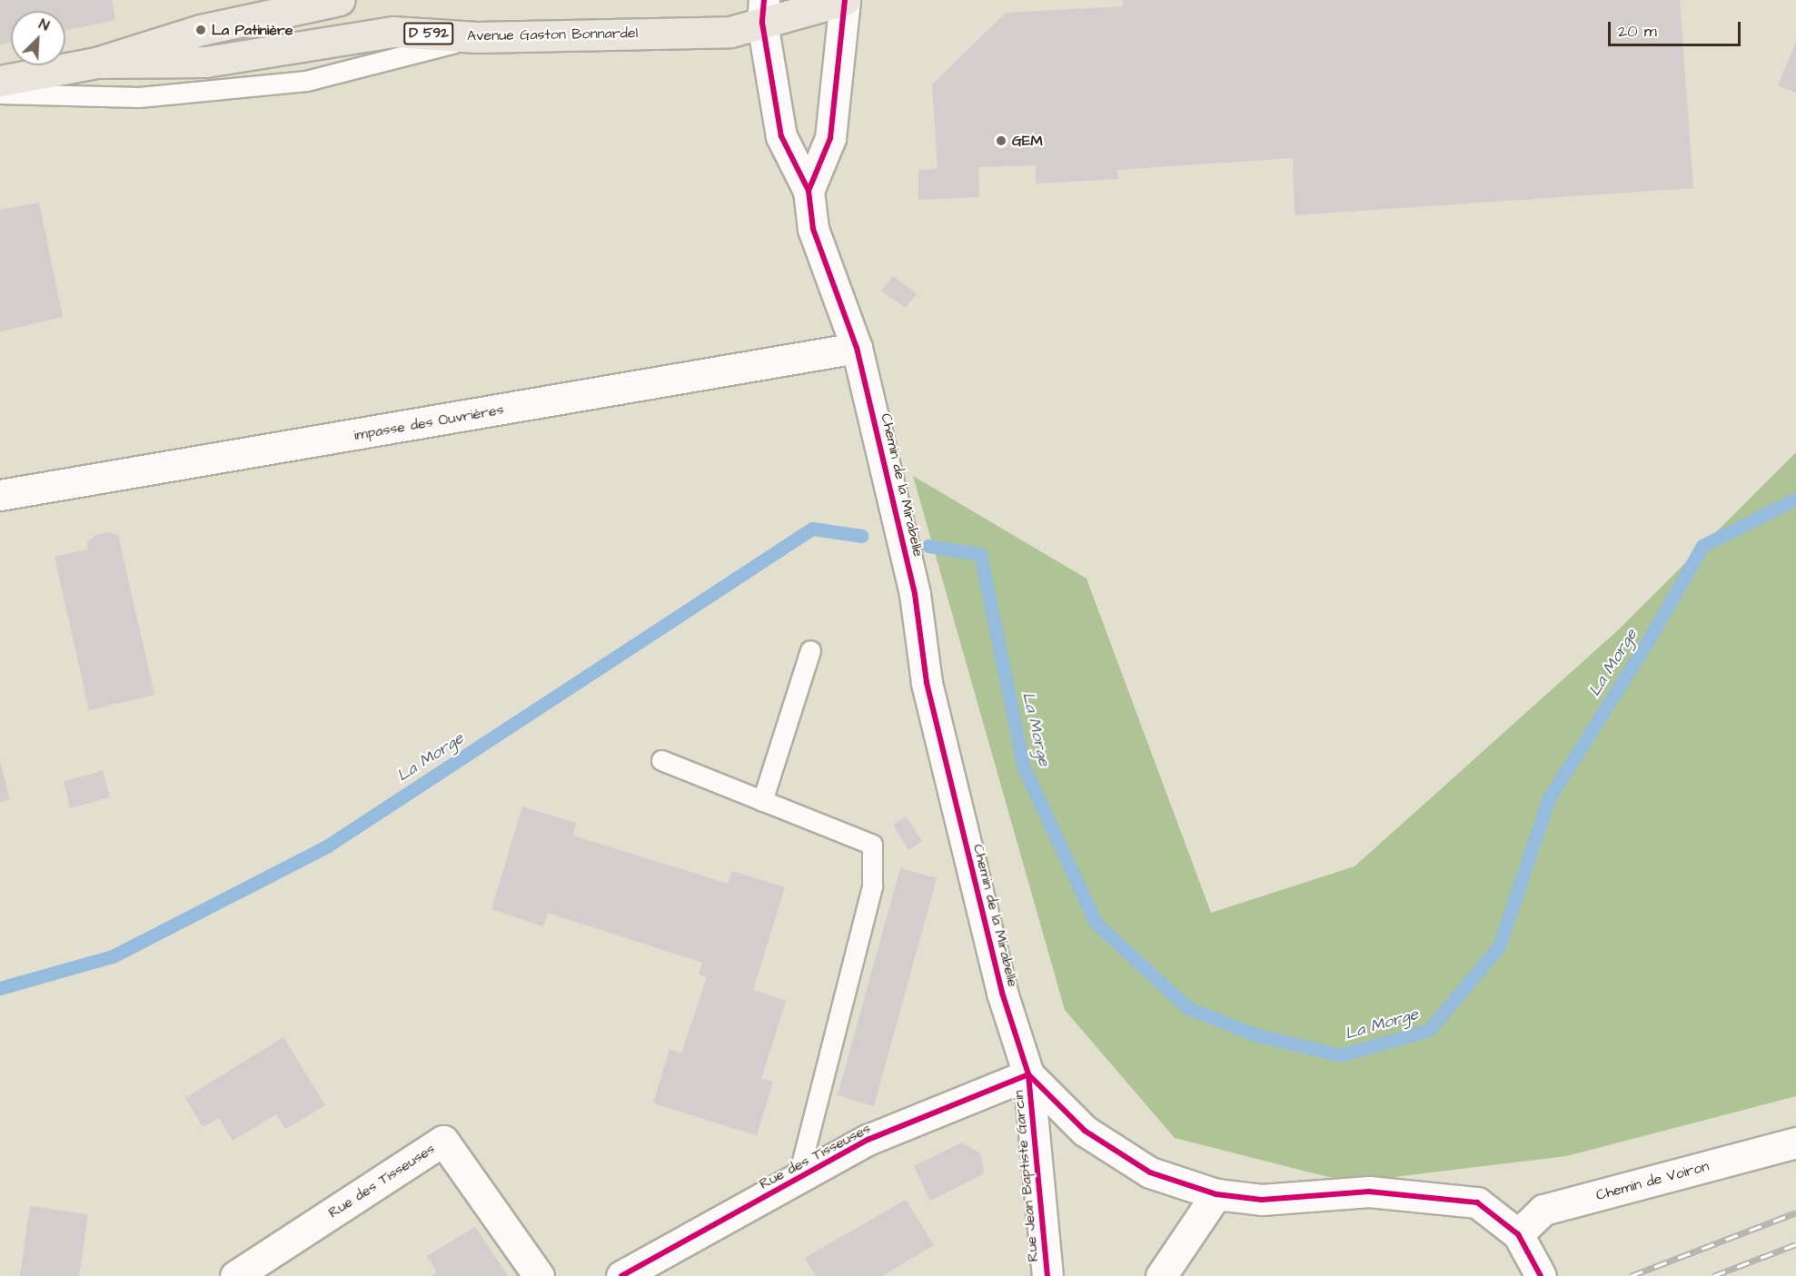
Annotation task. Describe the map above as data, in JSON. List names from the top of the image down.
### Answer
{
  "streets": {
    "main road": ["D 592", "Avenue Gaston Bonnardel"],
    "street": [
      "impasse des Ouvrières",
      "Chemin de la Mirabelle",
      "Rue des Tisseuses",
      "Rue Jean Baptiste Garcin",
      "Chemin de Voiron"
    ]
  },
  "crossings": [
    ["Avenue Gaston Bonnardel", "Chemin de la Mirabelle"],
    ["impasse des Ouvrières", "Chemin de la Mirabelle"],
    ["Chemin de la Mirabelle", "Rue des Tisseuses"],
    ["Chemin de la Mirabelle", "Rue Jean Baptiste Garcin"],
    ["Chemin de la Mirabelle", "Chemin de Voiron"],
    ["Rue des Tisseuses", "Rue Jean Baptiste Garcin"]
  ],
  "water": ["La Morge"],
  "places": ["La Patinière", "GEM"],
  "scale_bar": "20 m",
  "north": "top right"
}
